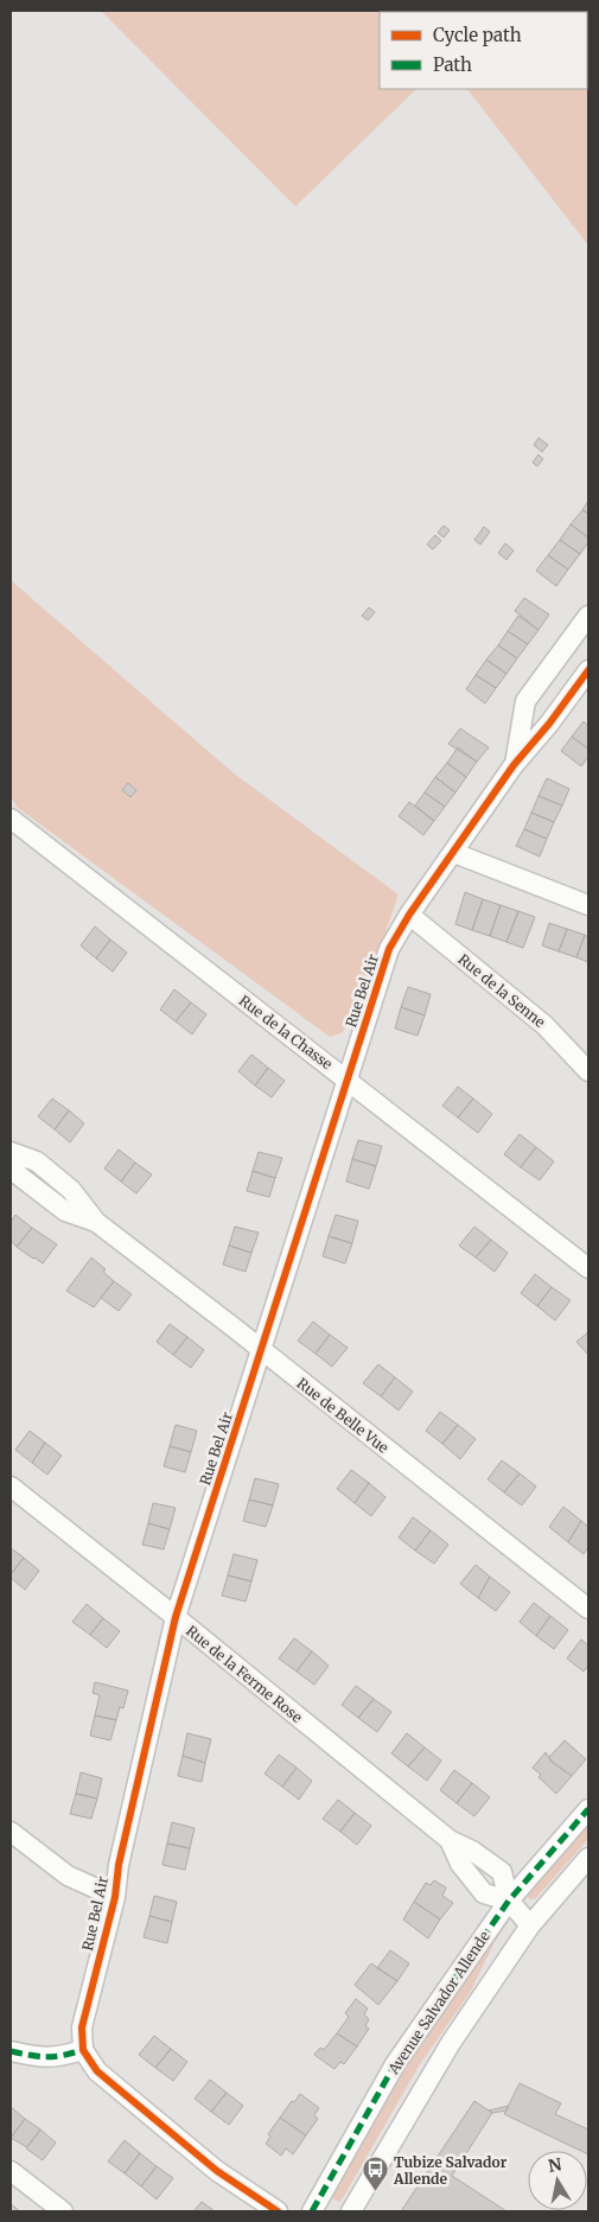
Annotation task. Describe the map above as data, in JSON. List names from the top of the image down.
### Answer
{
  "streets": {
    "street": [
      "Rue Bel Air",
      "Rue de la Senne",
      "Rue de la Chasse",
      "Rue de Belle Vue",
      "Rue de la Ferme Rose",
      "Avenue Salvador Allende"
    ]
  },
  "crossings": [
    ["Rue Bel Air", "Rue de la Senne"],
    ["Rue Bel Air", "Rue de la Chasse"],
    ["Rue Bel Air", "Rue de Belle Vue"],
    ["Rue Bel Air", "Rue de la Ferme Rose"],
    ["Rue de la Ferme Rose", "Avenue Salvador Allende"]
  ],
  "places": {
    "bus stop": ["Tubize Salvador Allende"]
  },
  "legend": ["Cycle path", "Path"],
  "north": "top"
}
